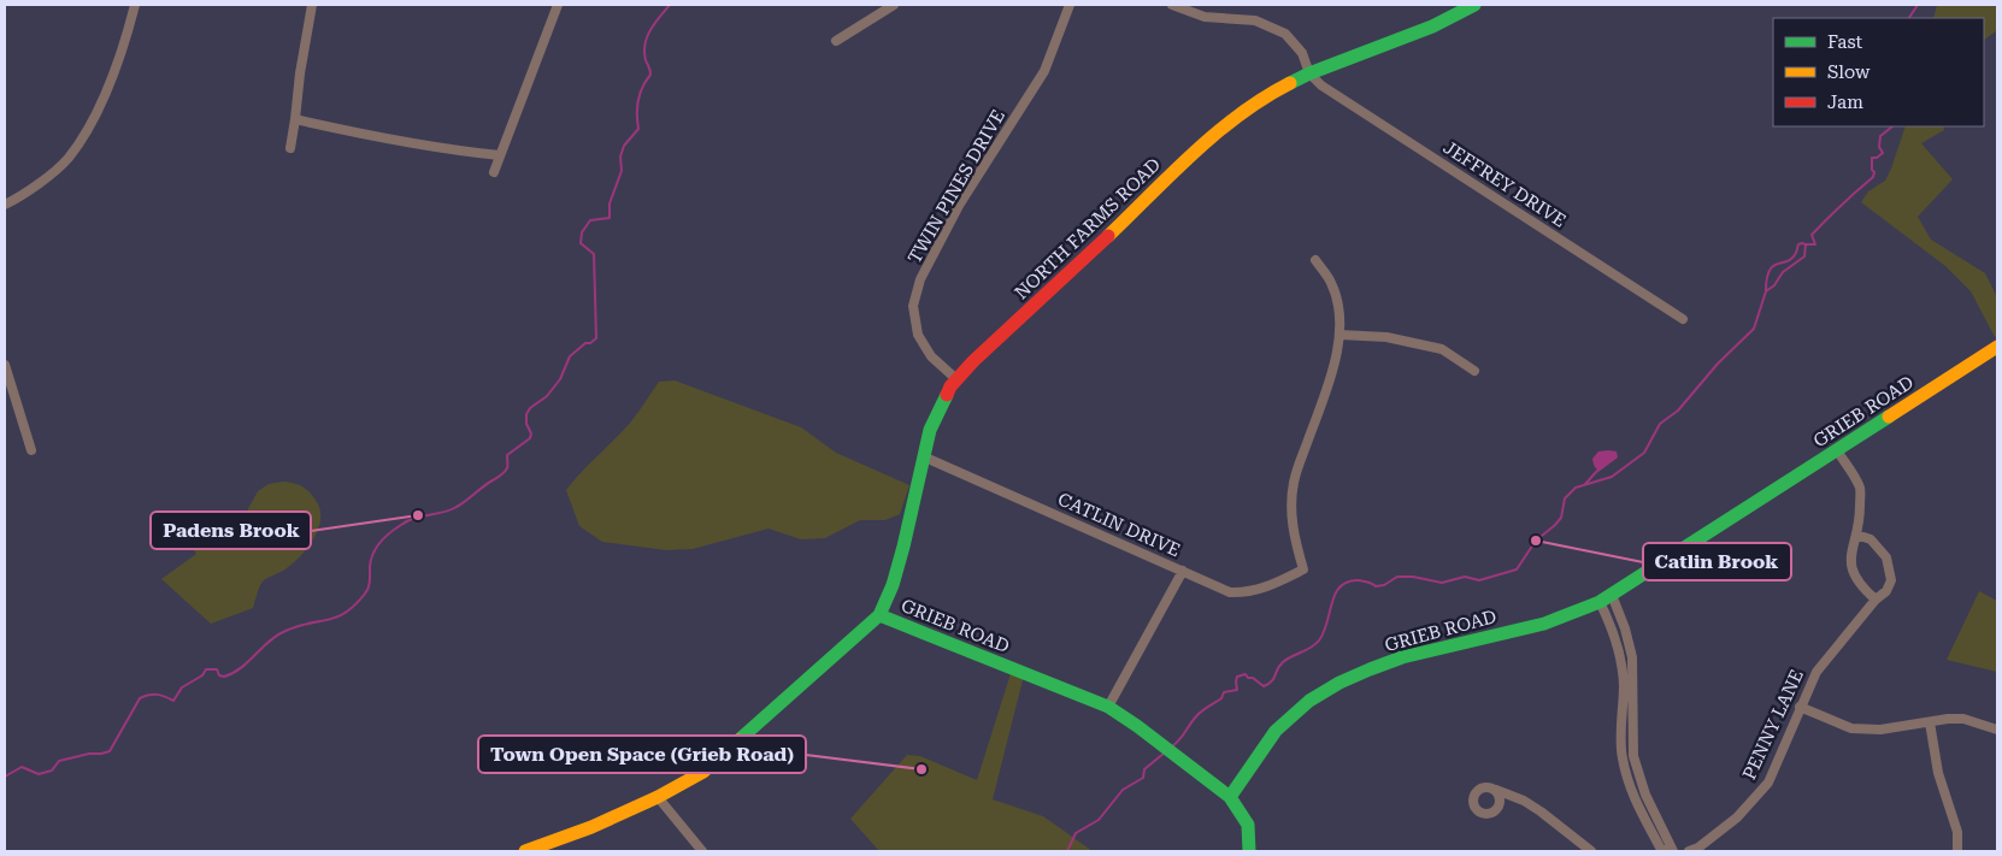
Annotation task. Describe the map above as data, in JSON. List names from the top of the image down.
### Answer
{
  "streets": {
    "main road": ["NORTH FARMS ROAD", "GRIEB ROAD"],
    "street": [
      "JEFFREY DRIVE",
      "TWIN PINES DRIVE",
      "CATLIN DRIVE",
      "PENNY LANE"
    ]
  },
  "crossings": [
    ["JEFFREY DRIVE", "NORTH FARMS ROAD"],
    ["TWIN PINES DRIVE", "NORTH FARMS ROAD"],
    ["NORTH FARMS ROAD", "GRIEB ROAD"],
    ["NORTH FARMS ROAD", "CATLIN DRIVE"]
  ],
  "places": ["Padens Brook", "Catlin Brook", "Town Open Space (Grieb Road)"],
  "legend": ["Fast", "Slow", "Jam"]
}
